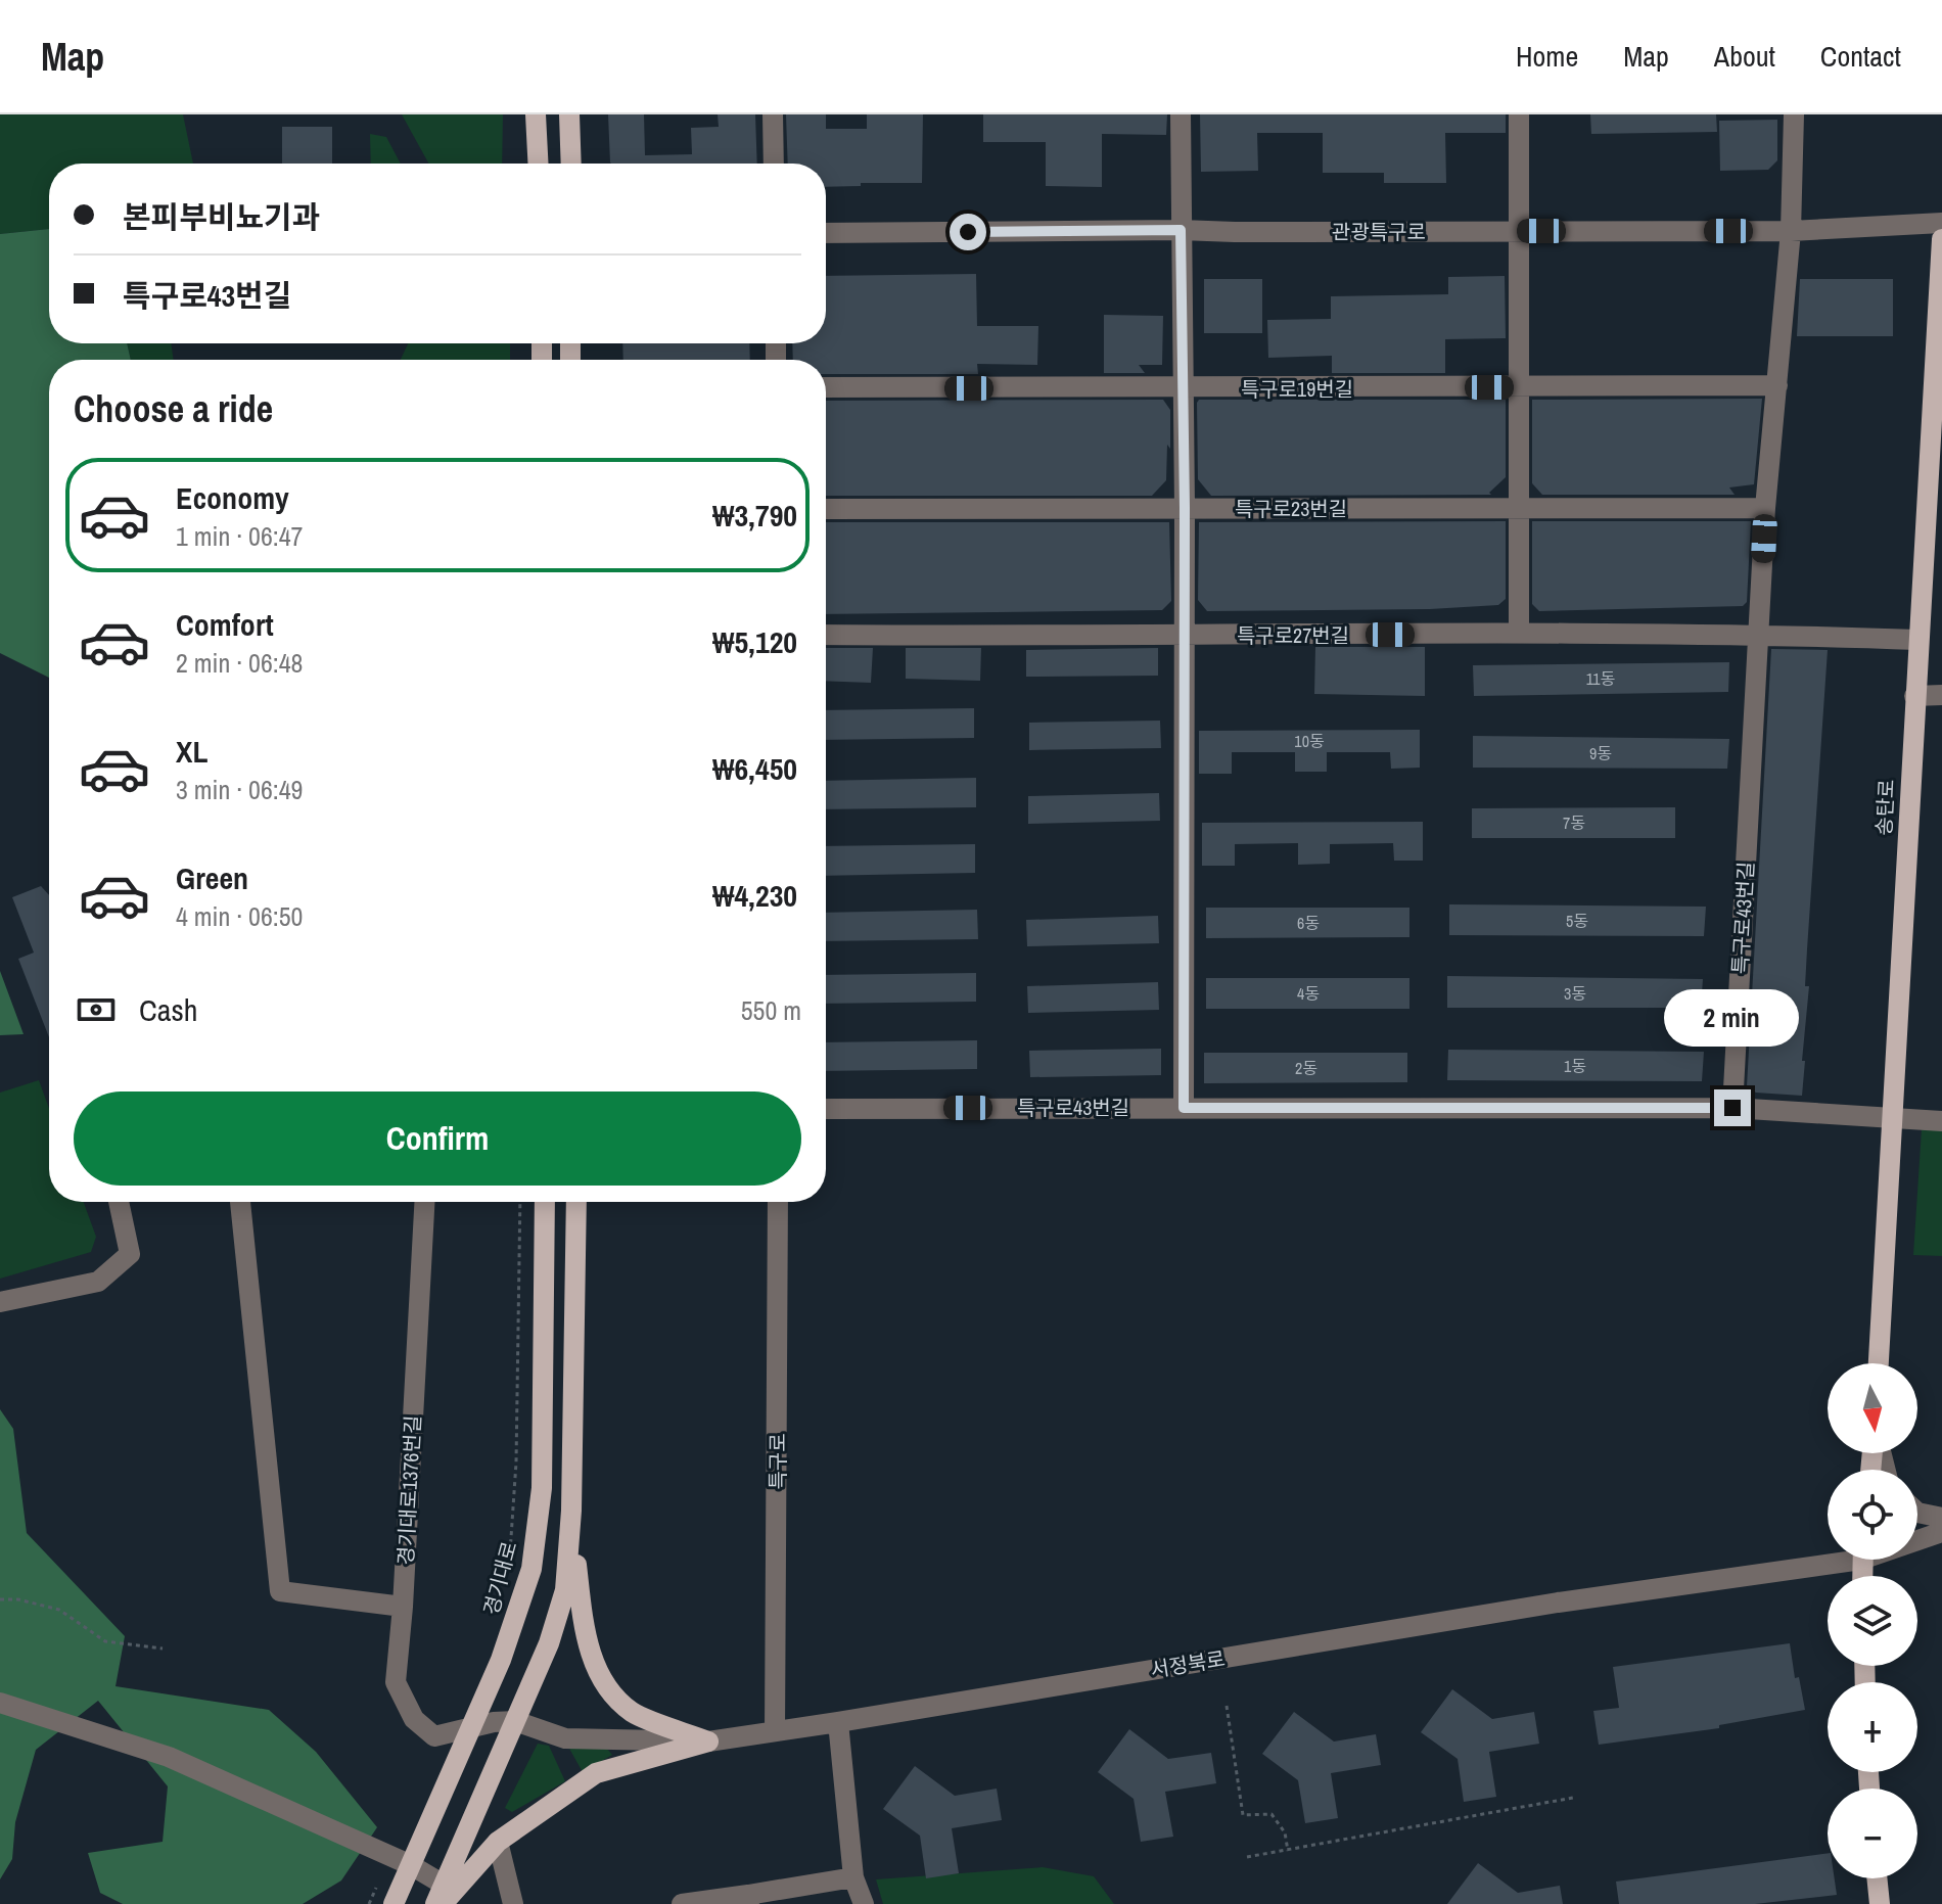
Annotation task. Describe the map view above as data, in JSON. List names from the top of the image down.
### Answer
{
  "streets": {
    "main road": ["송탄로", "경기대로"],
    "street": [
      "관광특구로",
      "특구로19번길",
      "특구로23번길",
      "특구로27번길",
      "특구로43번길",
      "특구로",
      "경기대로1376번길",
      "서정북로"
    ]
  },
  "crossings": [
    ["관광특구로", "특구로43번길"],
    ["특구로19번길", "특구로43번길"],
    ["특구로23번길", "특구로43번길"],
    ["특구로27번길", "송탄로"],
    ["특구로27번길", "특구로43번길"],
    ["특구로", "서정북로"],
    ["경기대로1376번길", "경기대로"],
    ["경기대로1376번길", "서정북로"],
    ["경기대로", "서정북로"]
  ],
  "house_numbers": [
    "11동",
    "10동",
    "9동",
    "7동",
    "5동",
    "6동",
    "4동",
    "3동",
    "1동",
    "2동"
  ],
  "north": "bottom",
  "page": {
    "header": "Map",
    "nav": [
      "Home",
      "Map",
      "About",
      "Contact"
    ],
    "banner": ["본피부비뇨기과", "특구로43번길"],
    "heading": "Choose a ride",
    "list": [
      {
        "name": "Economy",
        "note": "1 min · 06:47",
        "value": "₩3,790"
      },
      {
        "name": "Comfort",
        "note": "2 min · 06:48",
        "value": "₩5,120"
      },
      {
        "name": "XL",
        "note": "3 min · 06:49",
        "value": "₩6,450"
      },
      {
        "name": "Green",
        "note": "4 min · 06:50",
        "value": "₩4,230"
      }
    ],
    "pay": ["Cash", "550 m"],
    "bubble": "2 min",
    "buttons": "Confirm",
    "map_buttons": ["+", "−"]
  }
}
